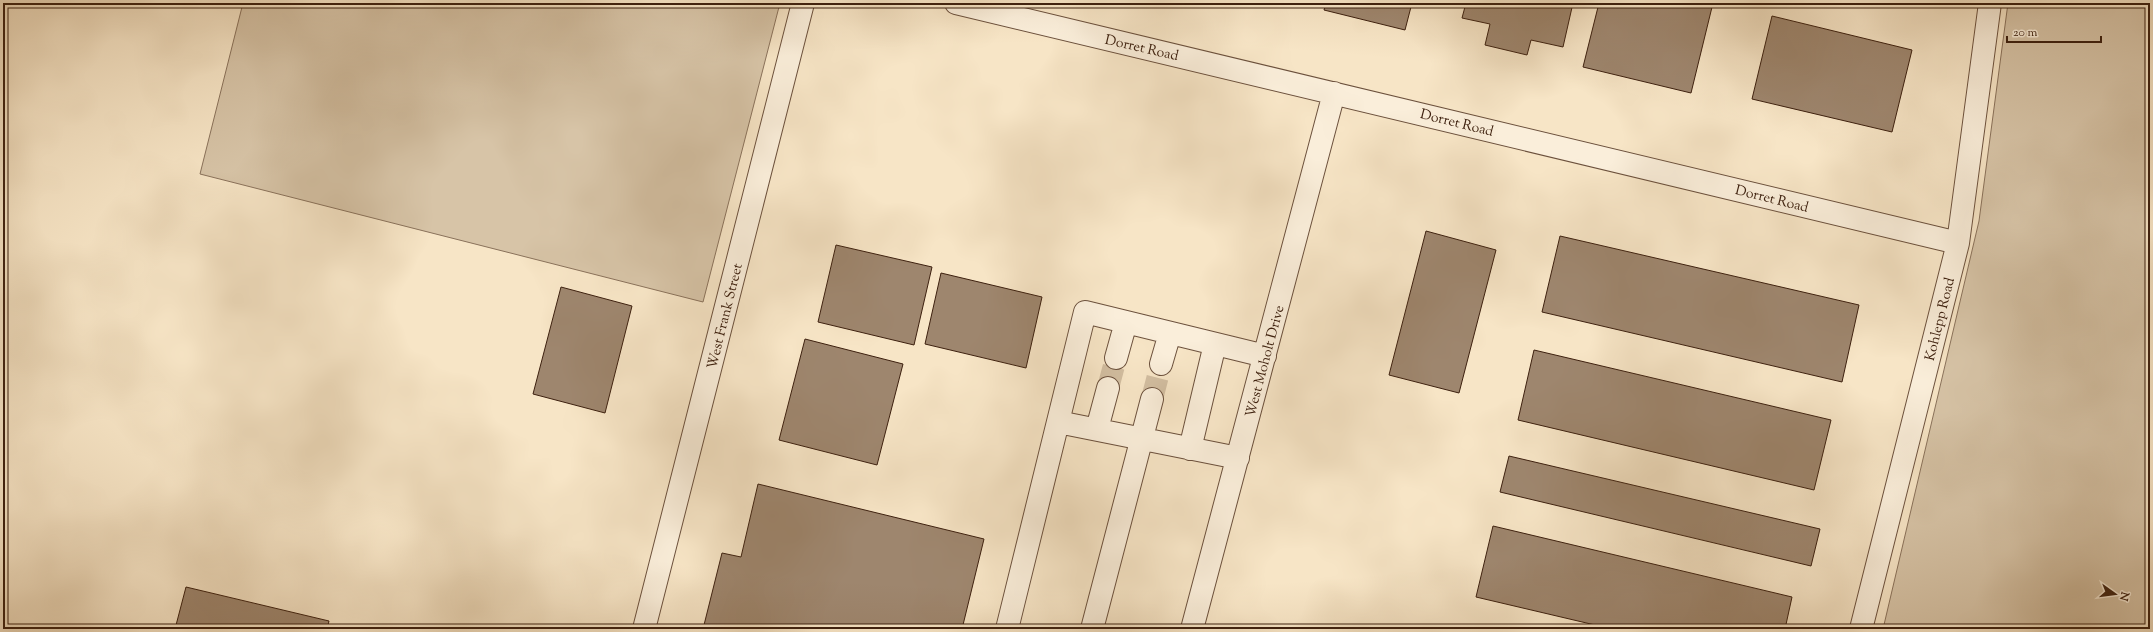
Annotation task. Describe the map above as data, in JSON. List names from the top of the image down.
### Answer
{
  "streets": {
    "street": [
      "Dorret Road",
      "West Frank Street",
      "Kohlepp Road",
      "West Moholt Drive"
    ]
  },
  "crossings": [
    ["Dorret Road", "Kohlepp Road"],
    ["Dorret Road", "West Moholt Drive"]
  ],
  "scale_bar": "20 m",
  "north": "right"
}
